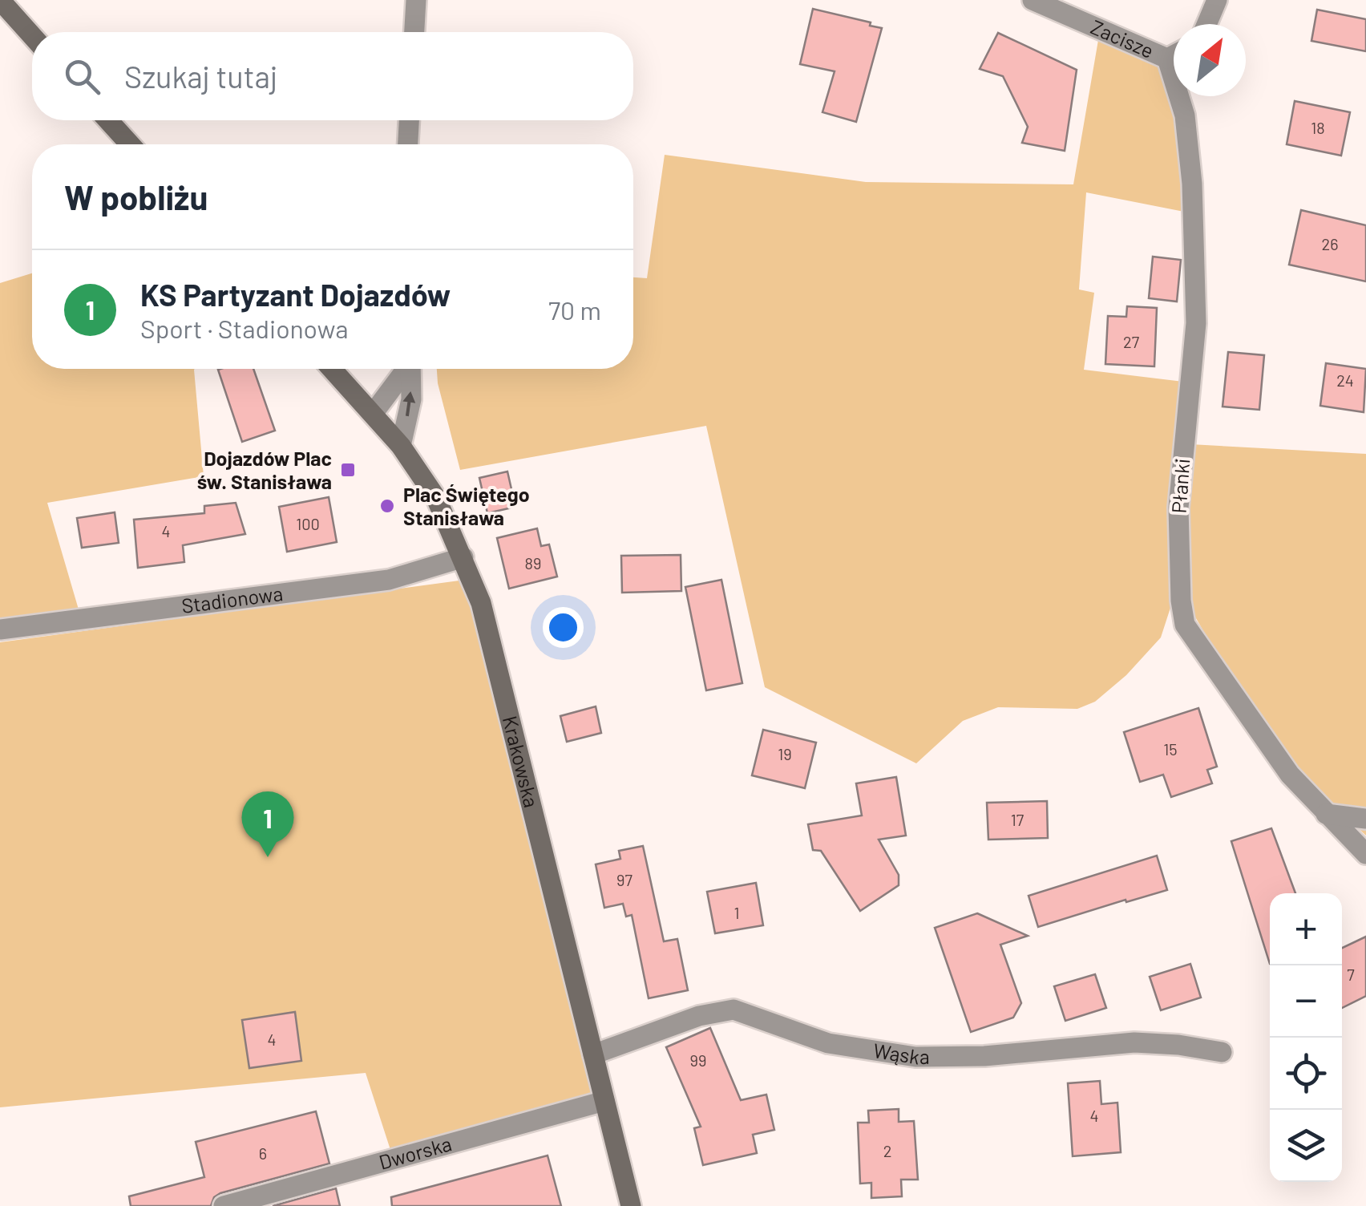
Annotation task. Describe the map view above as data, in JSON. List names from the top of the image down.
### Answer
{
  "streets": {
    "street": [
      "Zacisze",
      "Płanki",
      "Stadionowa",
      "Krakowska",
      "Wąska",
      "Dworska"
    ]
  },
  "crossings": [
    ["Stadionowa", "Krakowska"],
    ["Krakowska", "Wąska"],
    ["Krakowska", "Dworska"]
  ],
  "places": {
    "transit": ["Dojazdów Plac św. Stanisława"],
    "other": ["Plac Świętego Stanisława"]
  },
  "house_numbers": [
    "18",
    "26",
    "27",
    "24",
    "100",
    "4",
    "89",
    "15",
    "19",
    "17",
    "97",
    "1",
    "7",
    "4",
    "99",
    "4",
    "2",
    "6"
  ],
  "north": "top right",
  "page": {
    "search": "Szukaj tutaj",
    "heading": "W pobliżu",
    "list": [
      {
        "mark": "1",
        "name": "KS Partyzant Dojazdów",
        "note": "Sport · Stadionowa",
        "value": "70 m"
      }
    ],
    "pins": "1",
    "map_buttons": ["+", "−"]
  }
}
